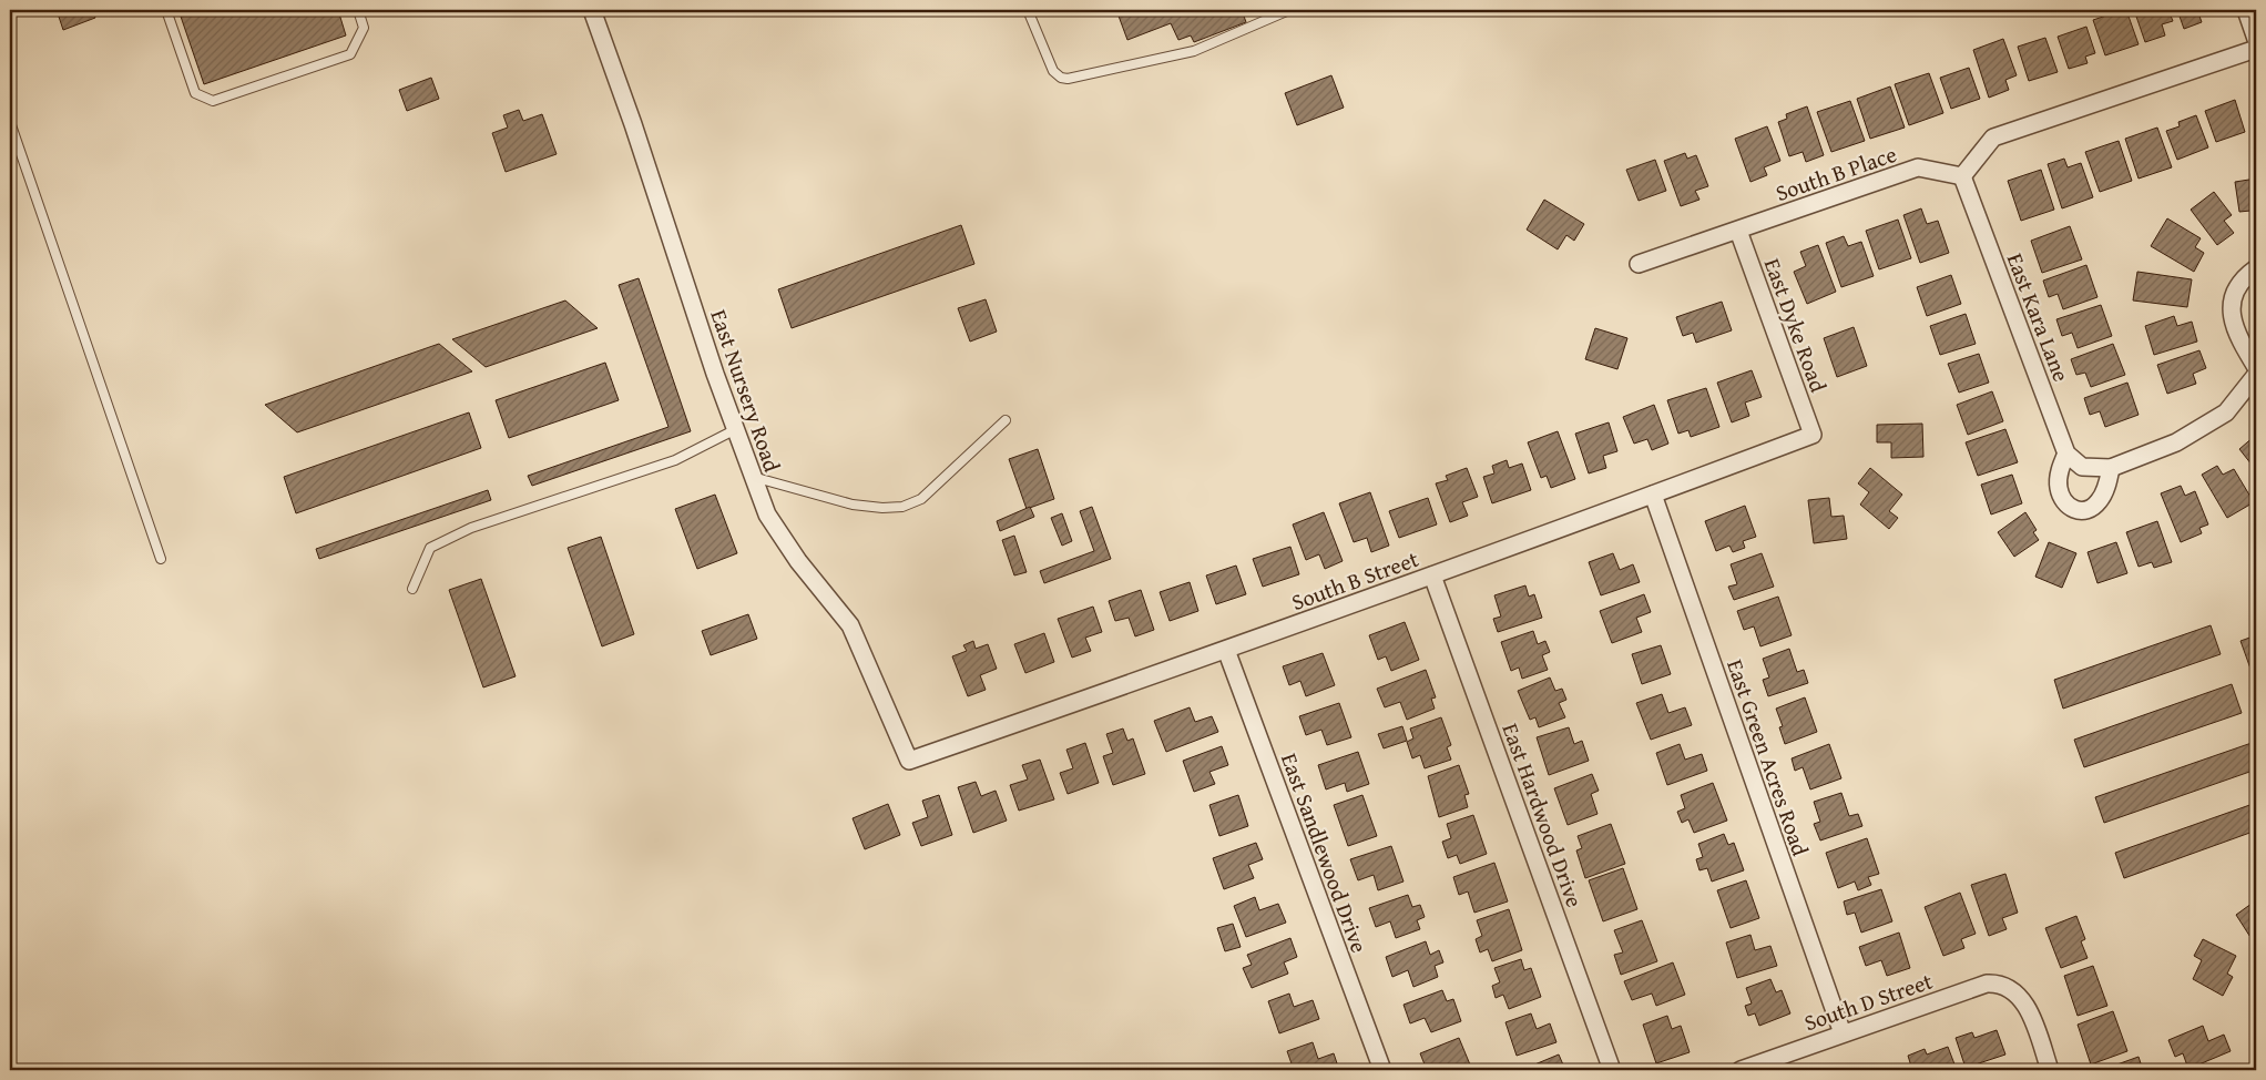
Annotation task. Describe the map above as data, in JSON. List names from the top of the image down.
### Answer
{
  "streets": {
    "street": [
      "South B Place",
      "East Kara Lane",
      "East Dyke Road",
      "East Nursery Road",
      "South B Street",
      "East Green Acres Road",
      "East Hardwood Drive",
      "East Sandlewood Drive",
      "South D Street"
    ]
  },
  "crossings": [
    ["South B Place", "East Kara Lane"],
    ["South B Place", "East Dyke Road"],
    ["East Dyke Road", "South B Street"],
    ["East Nursery Road", "South B Street"],
    ["South B Street", "East Green Acres Road"],
    ["South B Street", "East Hardwood Drive"],
    ["South B Street", "East Sandlewood Drive"],
    ["East Green Acres Road", "South D Street"]
  ]
}
